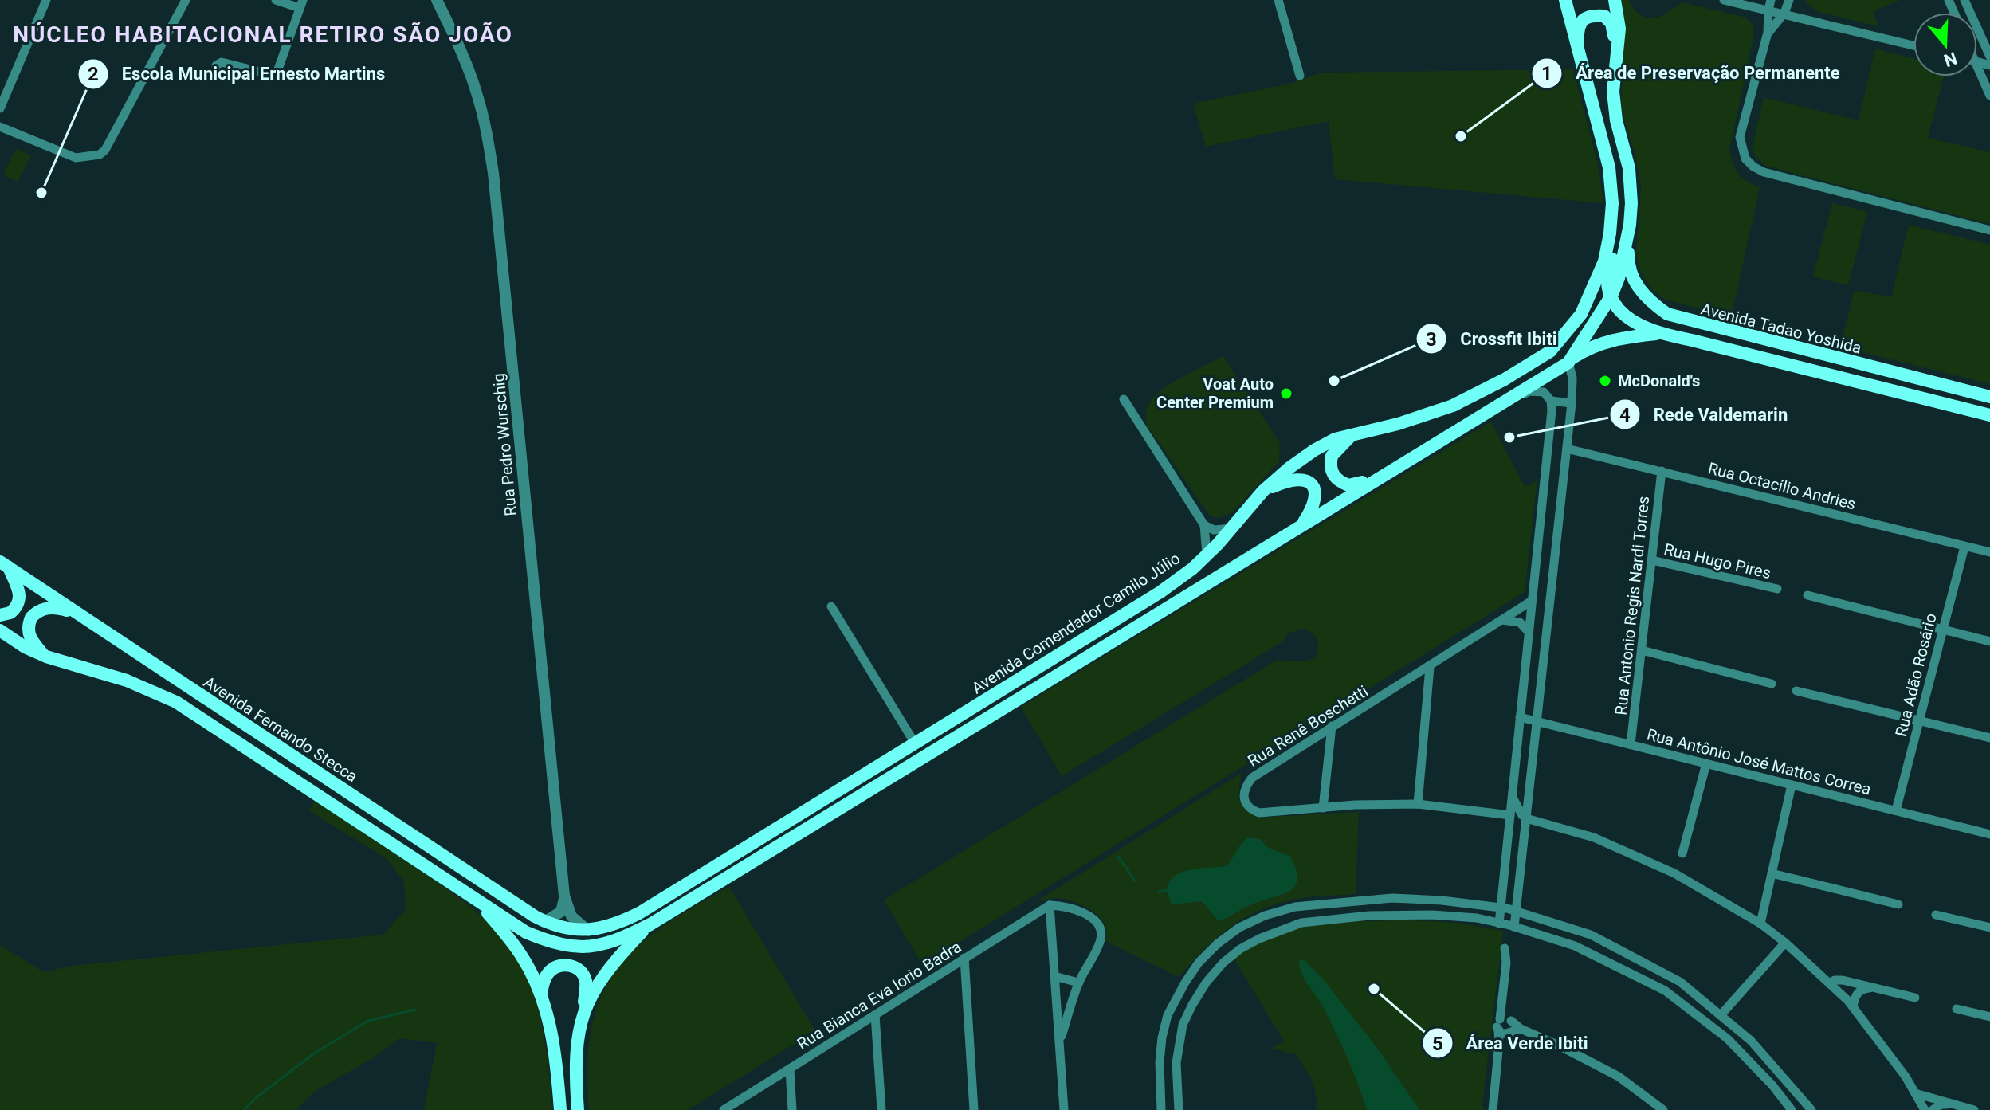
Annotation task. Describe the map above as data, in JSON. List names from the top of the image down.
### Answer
{
  "streets": {
    "main road": ["Avenida Tadao Yoshida", "Avenida Comendador Camilo Júlio", "Avenida Fernando Stecca"],
    "street": [
      "Rua Pedro Wurschig",
      "Rua Octacílio Andries",
      "Rua Hugo Pires",
      "Rua Antonio Regis Nardi Torres",
      "Rua Adão Rosário",
      "Rua Renê Boschetti",
      "Rua Antônio José Mattos Correa",
      "Rua Bianca Eva Iorio Badra"
    ]
  },
  "crossings": [
    ["Avenida Tadao Yoshida", "Avenida Comendador Camilo Júlio"],
    ["Rua Pedro Wurschig", "Avenida Comendador Camilo Júlio"],
    ["Rua Octacílio Andries", "Rua Antonio Regis Nardi Torres"],
    ["Rua Octacílio Andries", "Rua Adão Rosário"],
    ["Rua Hugo Pires", "Rua Antonio Regis Nardi Torres"],
    ["Rua Antonio Regis Nardi Torres", "Rua Antônio José Mattos Correa"],
    ["Avenida Comendador Camilo Júlio", "Avenida Fernando Stecca"],
    ["Rua Adão Rosário", "Rua Antônio José Mattos Correa"]
  ],
  "districts": ["NÚCLEO HABITACIONAL RETIRO SÃO JOÃO"],
  "places": [
    "Área de Preservação Permanente",
    "Escola Municipal Ernesto Martins",
    "Crossfit Ibiti",
    "McDonald's",
    "Voat Auto Center Premium",
    "Rede Valdemarin",
    "Área Verde Ibiti"
  ],
  "north": "bottom"
}
